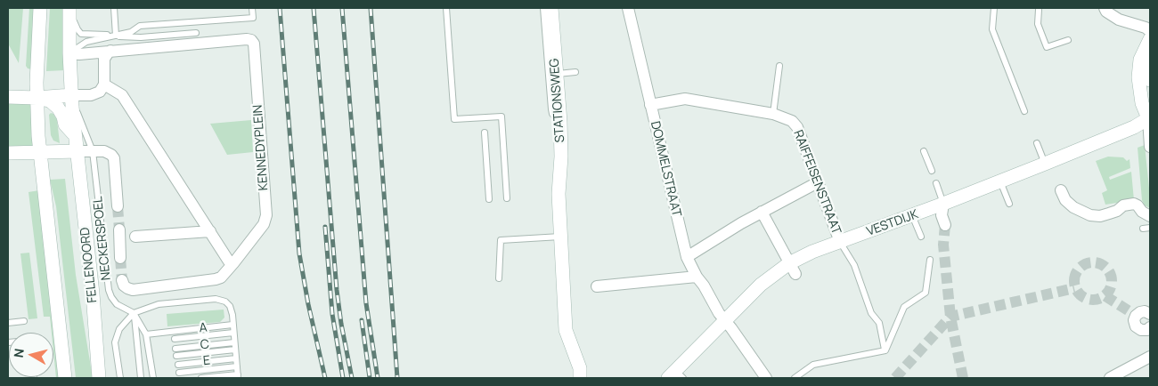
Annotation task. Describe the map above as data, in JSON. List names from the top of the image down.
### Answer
{
  "streets": {
    "street": [
      "STATIONSWEG",
      "KENNEDYPLEIN",
      "DOMMELSTRAAT",
      "RAIFFEISENSTRAAT",
      "VESTDIJK",
      "FELLENOORD"
    ],
    "lane": [
      "NECKERSPOEL",
      "A",
      "C",
      "E"
    ]
  },
  "crossings": [
    ["KENNEDYPLEIN", "FELLENOORD"],
    ["DOMMELSTRAAT", "RAIFFEISENSTRAAT"],
    ["DOMMELSTRAAT", "VESTDIJK"],
    ["RAIFFEISENSTRAAT", "VESTDIJK"],
    ["NECKERSPOEL", "FELLENOORD"]
  ],
  "north": "left"
}
